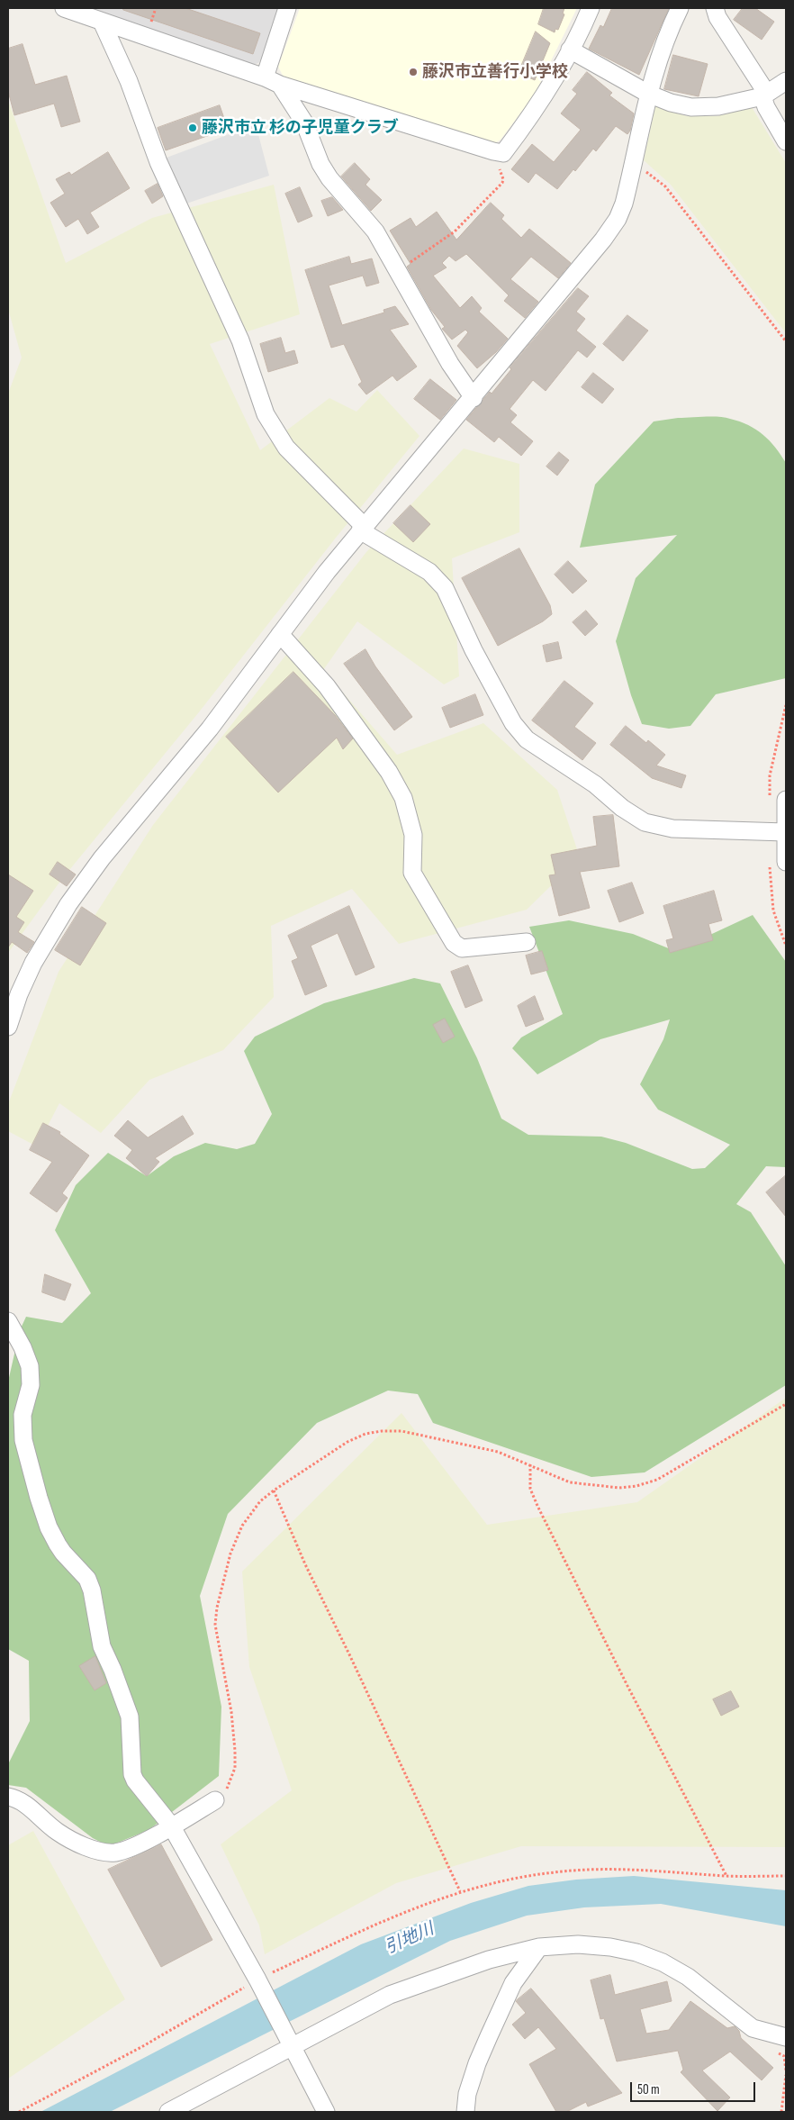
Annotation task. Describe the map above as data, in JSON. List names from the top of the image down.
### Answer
{
  "water": ["引地川"],
  "places": ["藤沢市立善行小学校", "藤沢市立 杉の子児童クラブ"],
  "scale_bar": "50 m"
}
